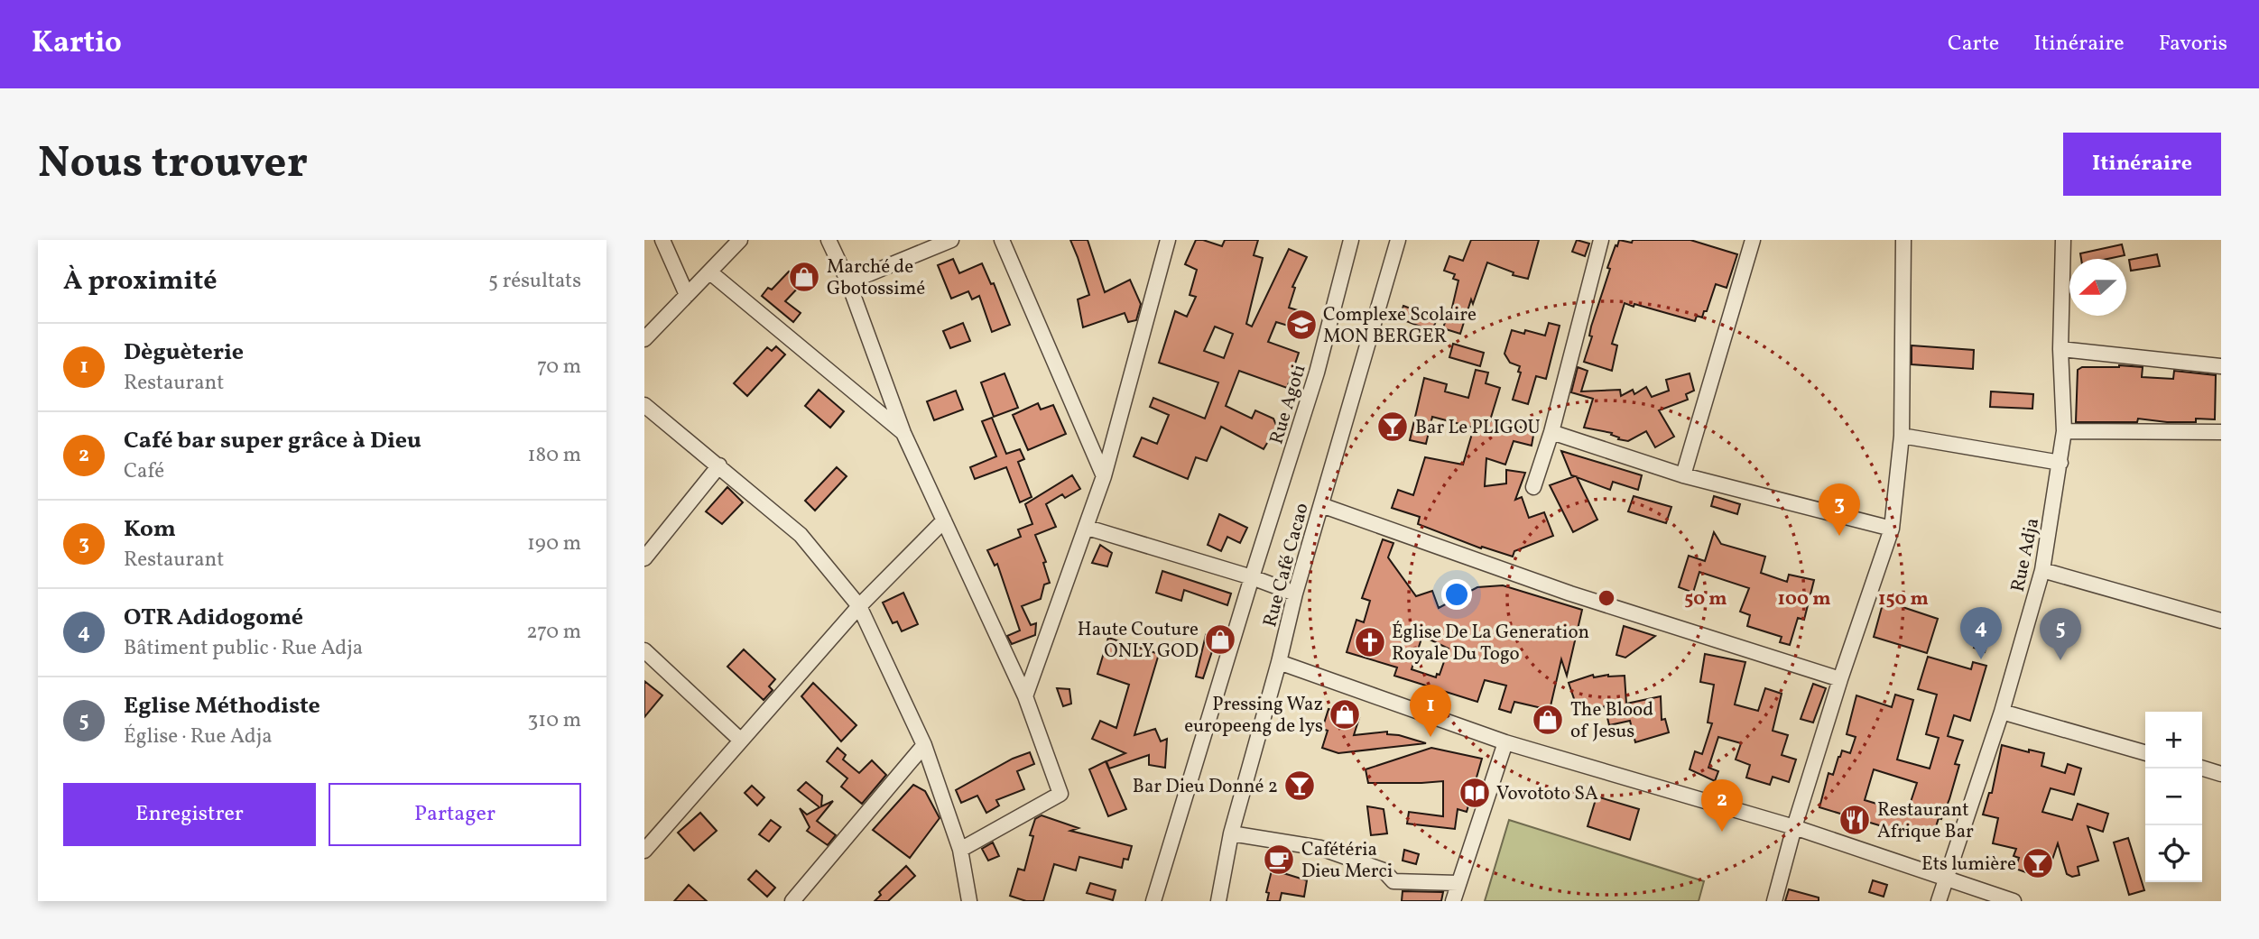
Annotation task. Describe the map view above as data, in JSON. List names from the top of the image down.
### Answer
{
  "streets": {
    "street": ["Rue Agoti", "Rue Adja", "Rue Café Cacao"]
  },
  "places": {
    "shop": [
      "Marché de Gbotossimé",
      "Haute Couture ONLY GOD",
      "Pressing Waz europeeng de lys",
      "The Blood of Jesus"
    ],
    "school or university": ["Complexe Scolaire MON BERGER"],
    "bar": ["Bar Le PLIGOU", "Bar Dieu Donné 2", "Ets lumière"],
    "church": ["Église De La Generation Royale Du Togo"],
    "library": ["Vovototo SA"],
    "restaurant": ["Restaurant Afrique Bar"],
    "cafe": ["Cafétéria Dieu Merci"]
  },
  "north": "left",
  "page": {
    "header": "Kartio",
    "nav": ["Carte", "Itinéraire", "Favoris"],
    "buttons": [
      "Itinéraire",
      ["Enregistrer", "Partager"]
    ],
    "title": "Nous trouver",
    "heading": ["À proximité", "5 résultats"],
    "list": [
      {
        "mark": "1",
        "name": "Dèguèterie",
        "note": "Restaurant",
        "value": "70 m"
      },
      {
        "mark": "2",
        "name": "Café bar super grâce à Dieu",
        "note": "Café",
        "value": "180 m"
      },
      {
        "mark": "3",
        "name": "Kom",
        "note": "Restaurant",
        "value": "190 m"
      },
      {
        "mark": "4",
        "name": "OTR Adidogomé",
        "note": "Bâtiment public · Rue Adja",
        "value": "270 m"
      },
      {
        "mark": "5",
        "name": "Eglise Méthodiste",
        "note": "Église · Rue Adja",
        "value": "310 m"
      }
    ],
    "pins": [
      "3",
      "4",
      "5",
      "1",
      "2"
    ],
    "map_buttons": ["+", "−"]
  },
  "rings": ["50 m", "100 m", "150 m"]
}
